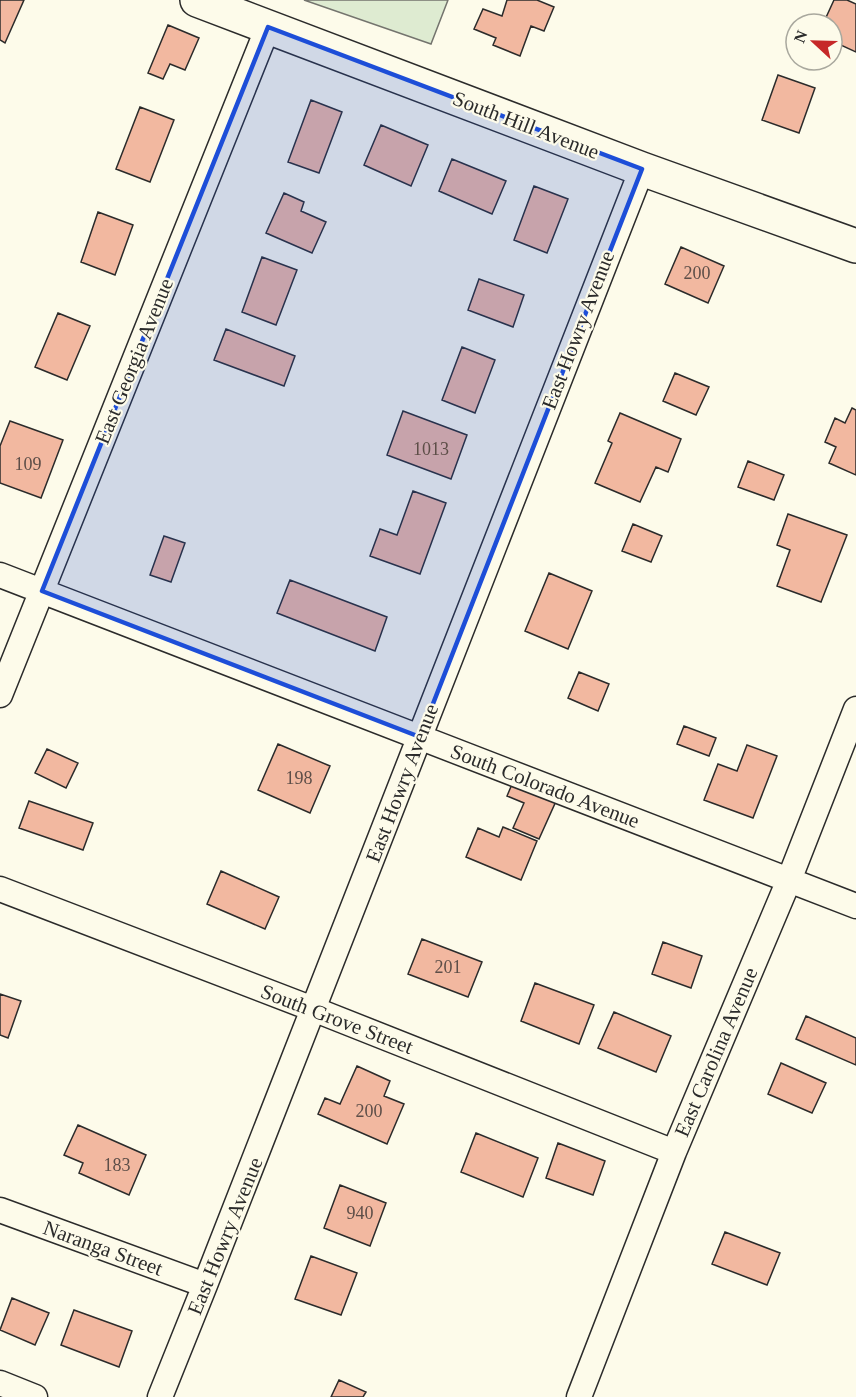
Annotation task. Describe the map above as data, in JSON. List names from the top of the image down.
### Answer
{
  "streets": {
    "street": [
      "South Hill Avenue",
      "East Howry Avenue",
      "East Georgia Avenue",
      "South Colorado Avenue",
      "South Grove Street",
      "East Carolina Avenue",
      "Naranga Street"
    ]
  },
  "crossings": [
    ["South Hill Avenue", "East Howry Avenue"],
    ["South Hill Avenue", "East Georgia Avenue"],
    ["East Howry Avenue", "South Colorado Avenue"],
    ["East Howry Avenue", "South Grove Street"],
    ["East Howry Avenue", "Naranga Street"],
    ["East Georgia Avenue", "South Colorado Avenue"],
    ["South Colorado Avenue", "East Carolina Avenue"],
    ["South Grove Street", "East Carolina Avenue"]
  ],
  "house_numbers": [
    "200",
    "1013",
    "109",
    "198",
    "201",
    "200",
    "183",
    "940"
  ],
  "north": "left"
}
